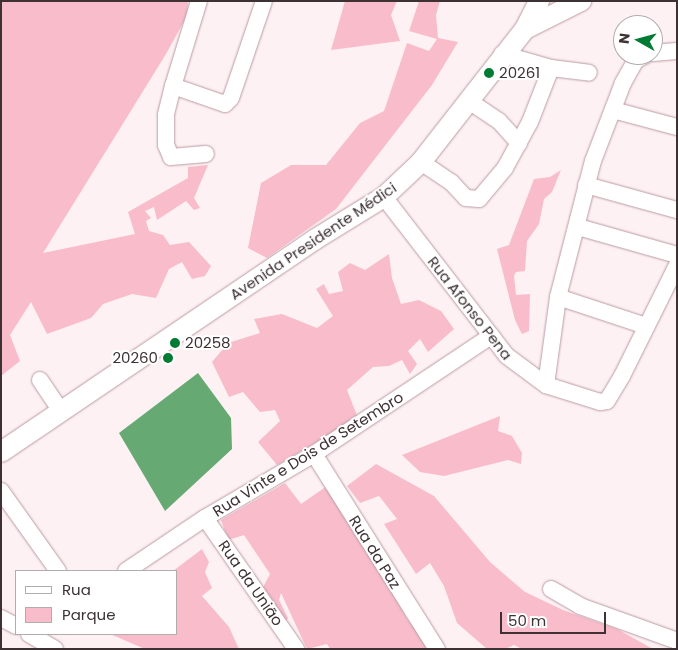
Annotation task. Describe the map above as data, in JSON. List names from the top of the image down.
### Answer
{
  "streets": {
    "street": [
      "Avenida Presidente Médici",
      "Rua Afonso Pena",
      "Rua Vinte e Dois de Setembro",
      "Rua da Paz",
      "Rua da União"
    ]
  },
  "crossings": [
    ["Avenida Presidente Médici", "Rua Afonso Pena"],
    ["Rua Afonso Pena", "Rua Vinte e Dois de Setembro"],
    ["Rua Vinte e Dois de Setembro", "Rua da Paz"],
    ["Rua Vinte e Dois de Setembro", "Rua da União"]
  ],
  "places": ["20261", "20258", "20260"],
  "legend": ["Rua", "Parque"],
  "scale_bar": "50 m",
  "north": "left"
}
